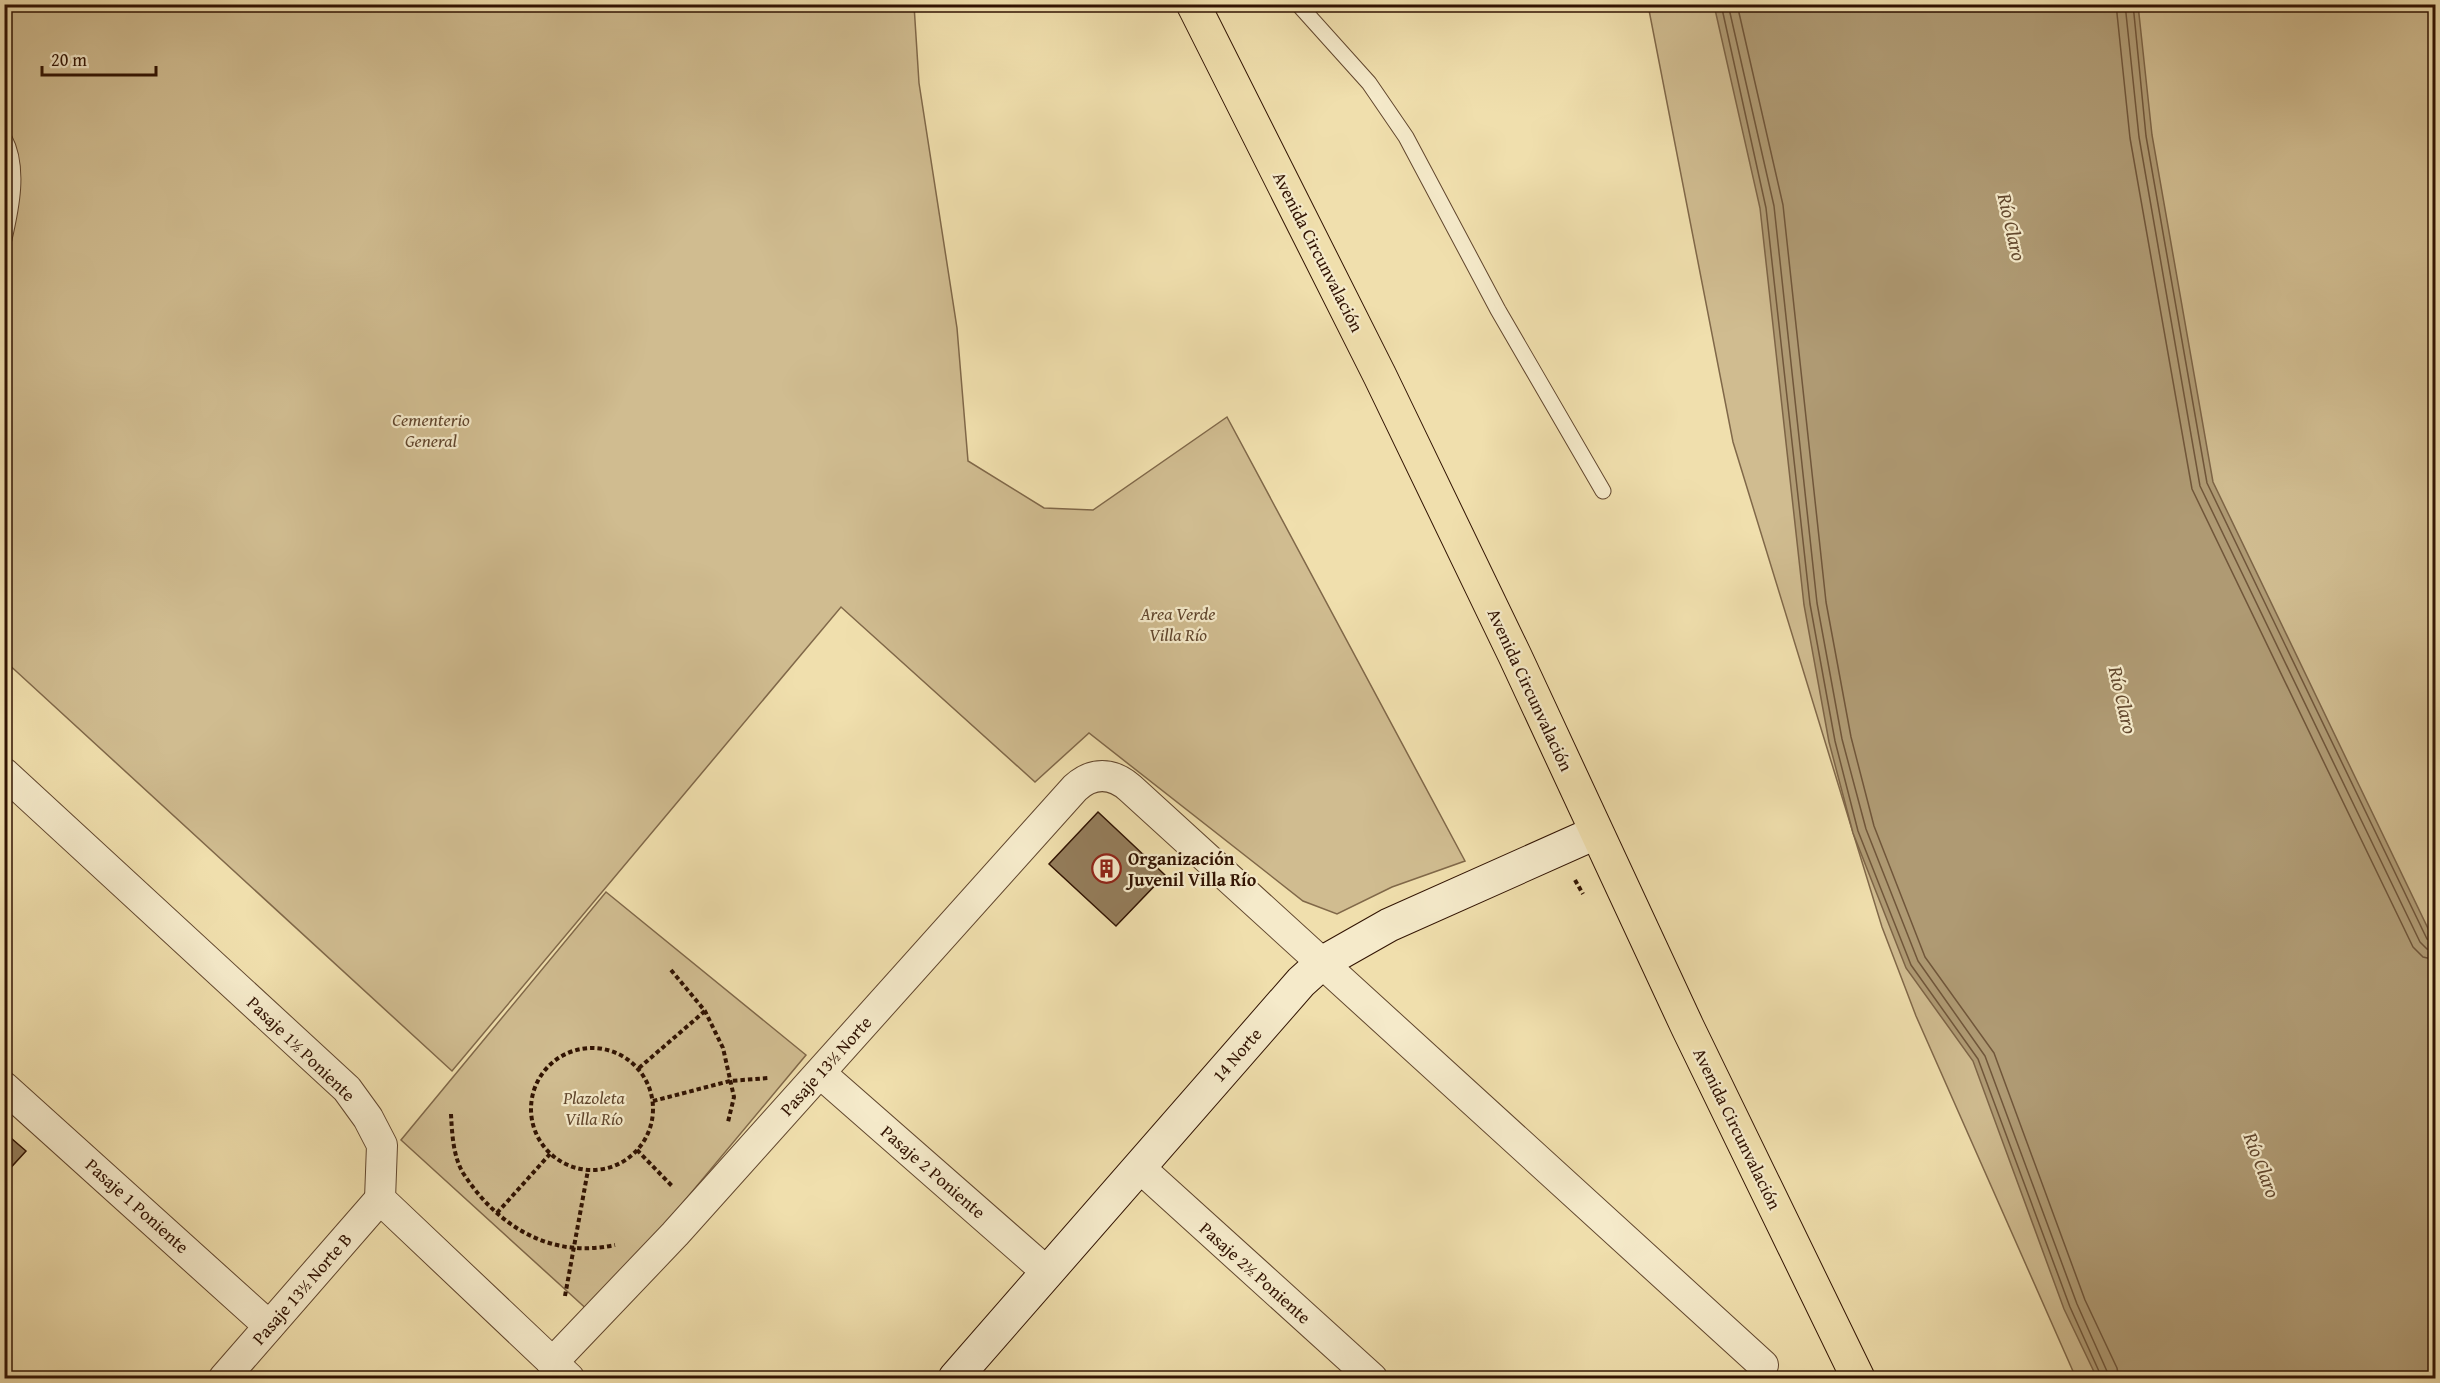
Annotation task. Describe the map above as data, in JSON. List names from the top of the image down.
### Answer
{
  "streets": {
    "main road": ["Avenida Circunvalación"],
    "street": [
      "Pasaje 1½ Poniente",
      "14 Norte",
      "Pasaje 13½ Norte",
      "Pasaje 2 Poniente",
      "Pasaje 1 Poniente",
      "Pasaje 2½ Poniente",
      "Pasaje 13½ Norte B"
    ]
  },
  "crossings": [
    ["Avenida Circunvalación", "14 Norte"],
    ["Pasaje 1½ Poniente", "Pasaje 13½ Norte B"],
    ["14 Norte", "Pasaje 13½ Norte"],
    ["14 Norte", "Pasaje 2 Poniente"],
    ["14 Norte", "Pasaje 2½ Poniente"],
    ["Pasaje 13½ Norte", "Pasaje 2 Poniente"],
    ["Pasaje 1 Poniente", "Pasaje 13½ Norte B"]
  ],
  "water": ["Río Claro"],
  "parks": ["Cementerio General", "Area Verde Villa Río", "Plazoleta Villa Río"],
  "places": {
    "building": ["Organización Juvenil Villa Río"]
  },
  "scale_bar": "20 m"
}
